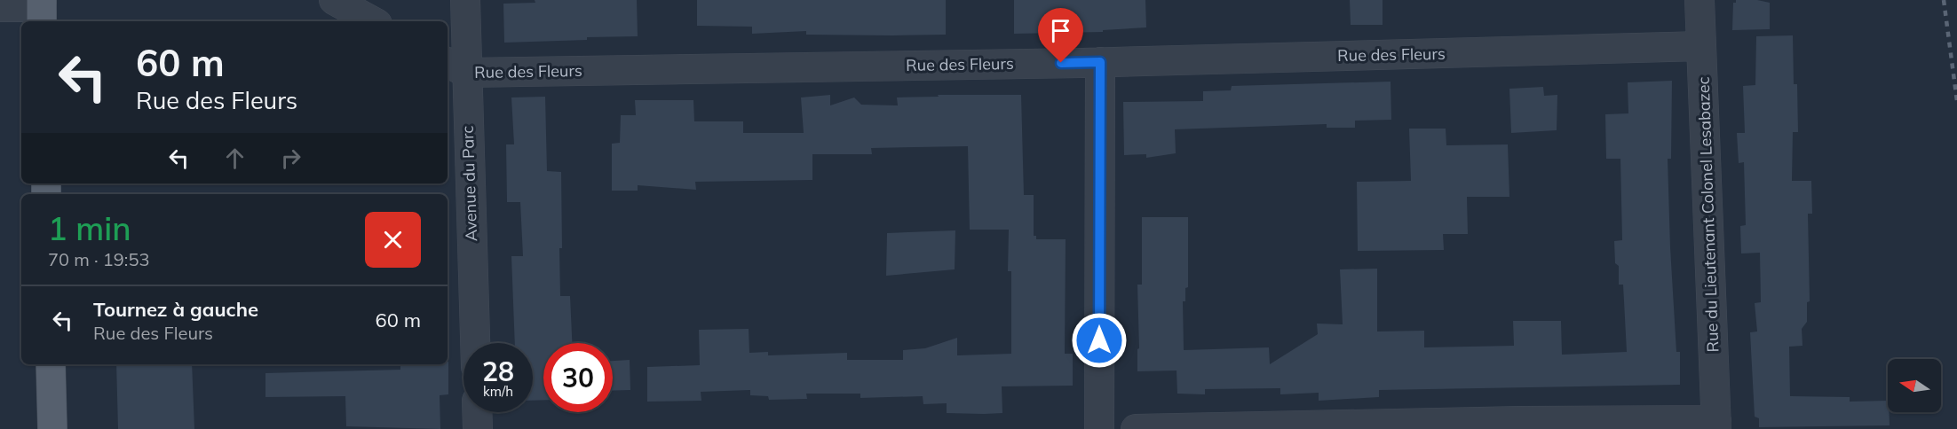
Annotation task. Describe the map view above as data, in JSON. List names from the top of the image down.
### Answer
{
  "streets": {
    "street": ["Rue des Fleurs", "Avenue du Parc", "Rue du Lieutenant Colonel Lesabazec"]
  },
  "crossings": [
    ["Rue des Fleurs", "Avenue du Parc"],
    ["Rue des Fleurs", "Rue du Lieutenant Colonel Lesabazec"]
  ],
  "north": "left",
  "page": {
    "turn": ["60 m", "Rue des Fleurs"],
    "heading": ["1 min", "70 m · 19:53"],
    "list": [
      {
        "name": "Tournez à gauche",
        "note": "Rue des Fleurs",
        "value": "60 m"
      }
    ],
    "speed": "28 km/h",
    "limit": "30"
  }
}
